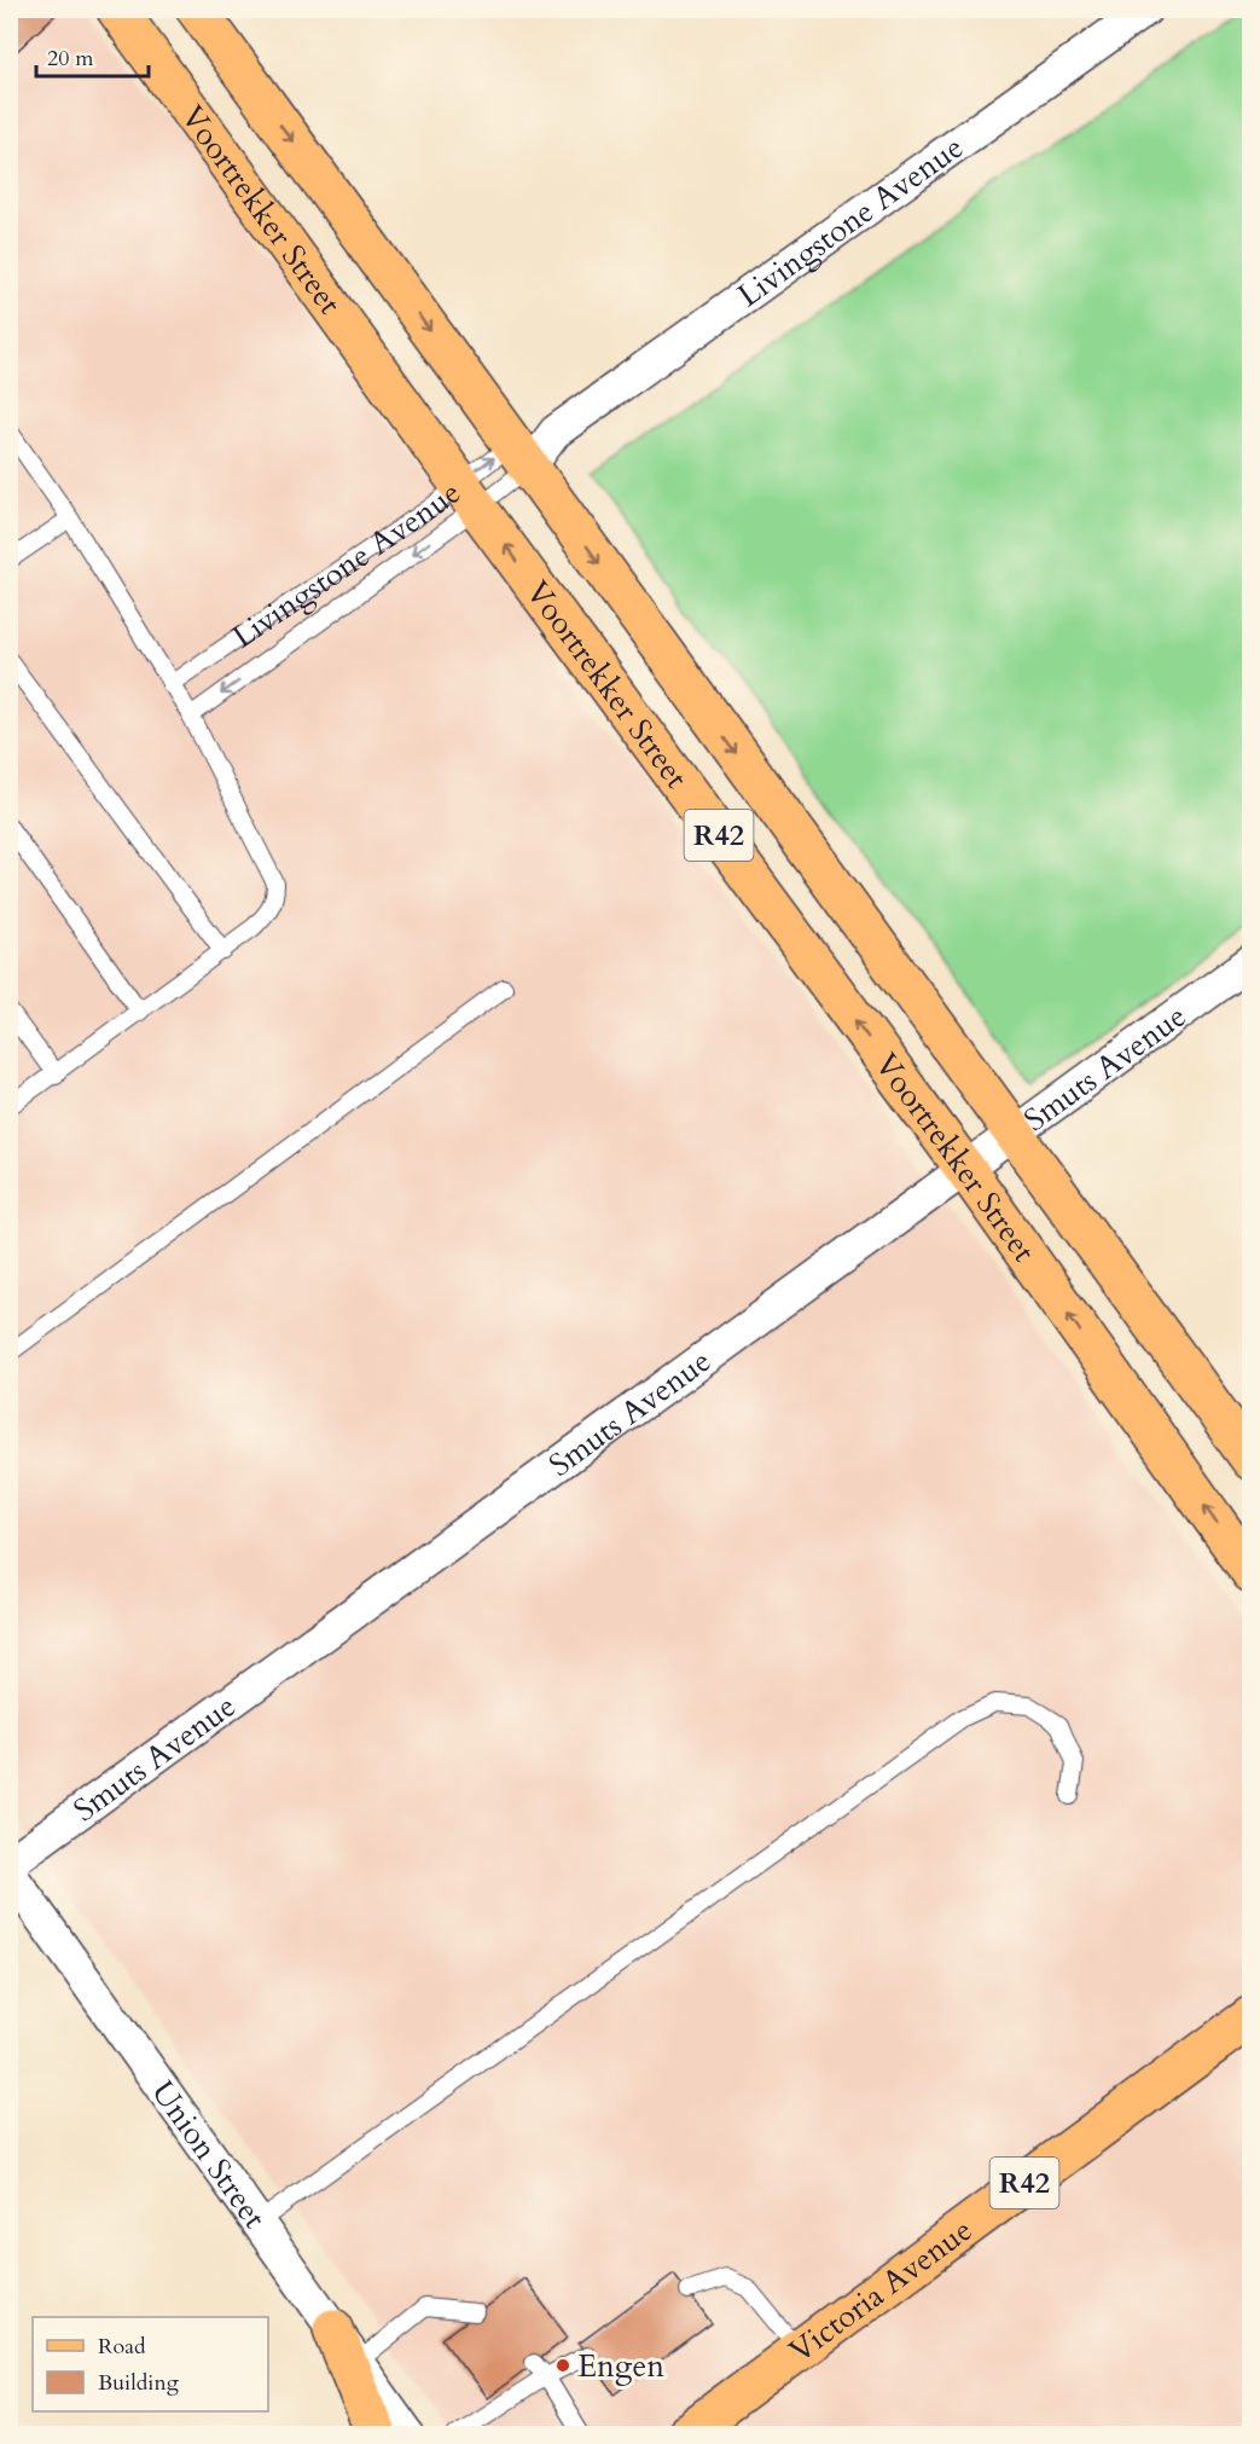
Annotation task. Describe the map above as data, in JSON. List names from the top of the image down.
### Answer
{
  "streets": {
    "main road": ["Voortrekker Street", "R42", "Victoria Avenue"],
    "street": ["Livingstone Avenue", "Smuts Avenue", "Union Street"]
  },
  "crossings": [
    ["Voortrekker Street", "Livingstone Avenue"],
    ["Voortrekker Street", "Smuts Avenue"]
  ],
  "places": ["Engen"],
  "legend": ["Road", "Building"],
  "scale_bar": "20 m"
}
